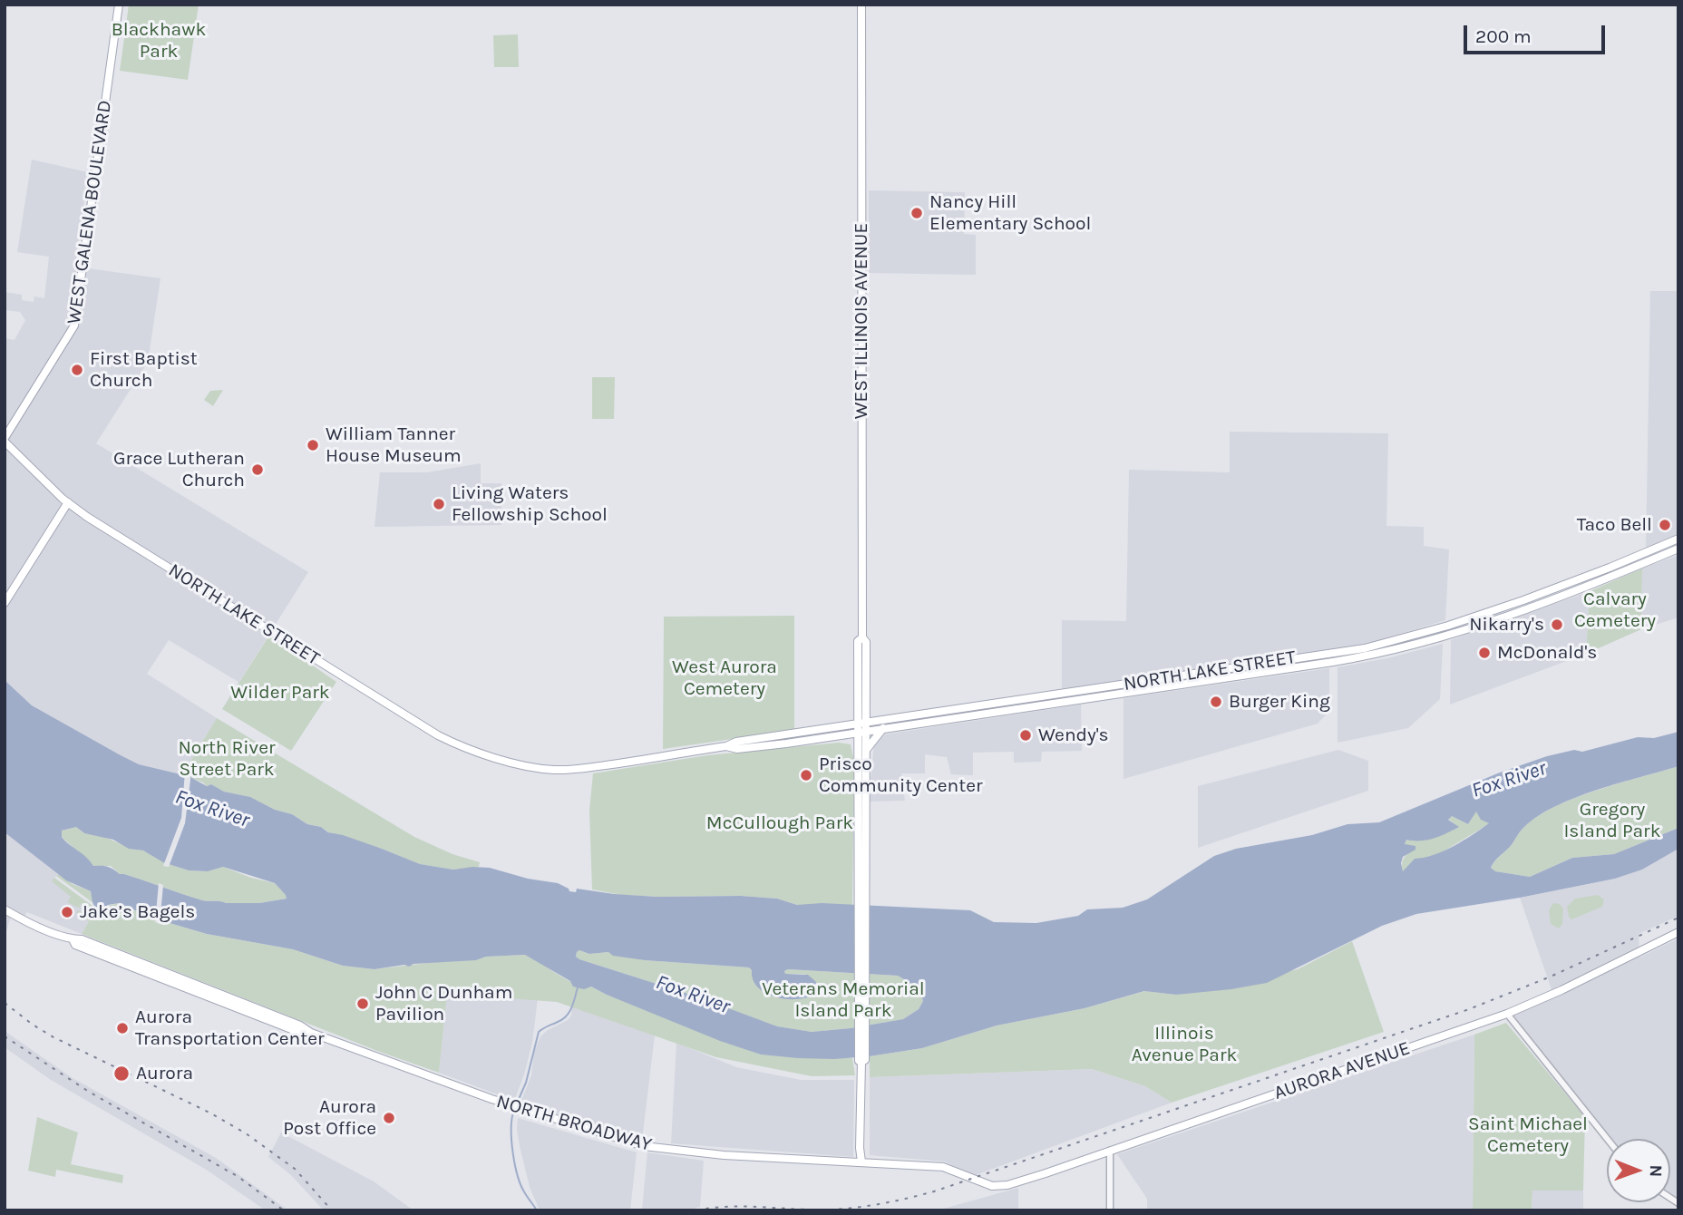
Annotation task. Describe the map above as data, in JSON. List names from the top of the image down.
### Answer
{
  "streets": {
    "main road": [
      "WEST GALENA BOULEVARD",
      "WEST ILLINOIS AVENUE",
      "NORTH LAKE STREET",
      "AURORA AVENUE",
      "NORTH BROADWAY"
    ]
  },
  "crossings": [
    ["WEST GALENA BOULEVARD", "NORTH LAKE STREET"],
    ["WEST ILLINOIS AVENUE", "NORTH LAKE STREET"],
    ["WEST ILLINOIS AVENUE", "NORTH BROADWAY"],
    ["AURORA AVENUE", "NORTH BROADWAY"]
  ],
  "water": ["Fox River"],
  "parks": [
    "Blackhawk Park",
    "Calvary Cemetery",
    "West Aurora Cemetery",
    "Wilder Park",
    "North River Street Park",
    "Gregory Island Park",
    "McCullough Park",
    "Veterans Memorial Island Park",
    "Illinois Avenue Park",
    "Saint Michael Cemetery"
  ],
  "places": [
    "Nancy Hill Elementary School",
    "First Baptist Church",
    "William Tanner House Museum",
    "Grace Lutheran Church",
    "Living Waters Fellowship School",
    "Taco Bell",
    "Nikarry's",
    "McDonald's",
    "Burger King",
    "Wendy's",
    "Prisco Community Center",
    "Jake’s Bagels",
    "John C Dunham Pavilion",
    "Aurora Transportation Center",
    "Aurora",
    "Aurora Post Office"
  ],
  "scale_bar": "200 m",
  "north": "right"
}
